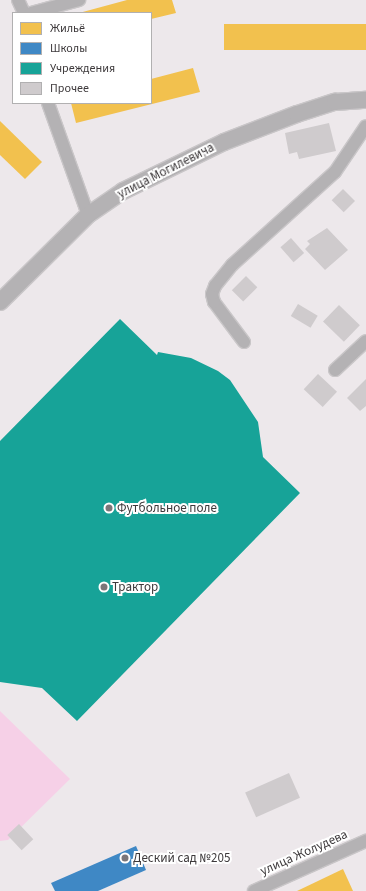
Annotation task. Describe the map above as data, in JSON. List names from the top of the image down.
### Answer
{
  "streets": {
    "street": ["улица Могилевича", "улица Жолудева"]
  },
  "places": ["Футбольное поле", "Трактор", "Деский сад №205"],
  "legend": [
    "Жильё",
    "Школы",
    "Учреждения",
    "Прочее"
  ]
}
